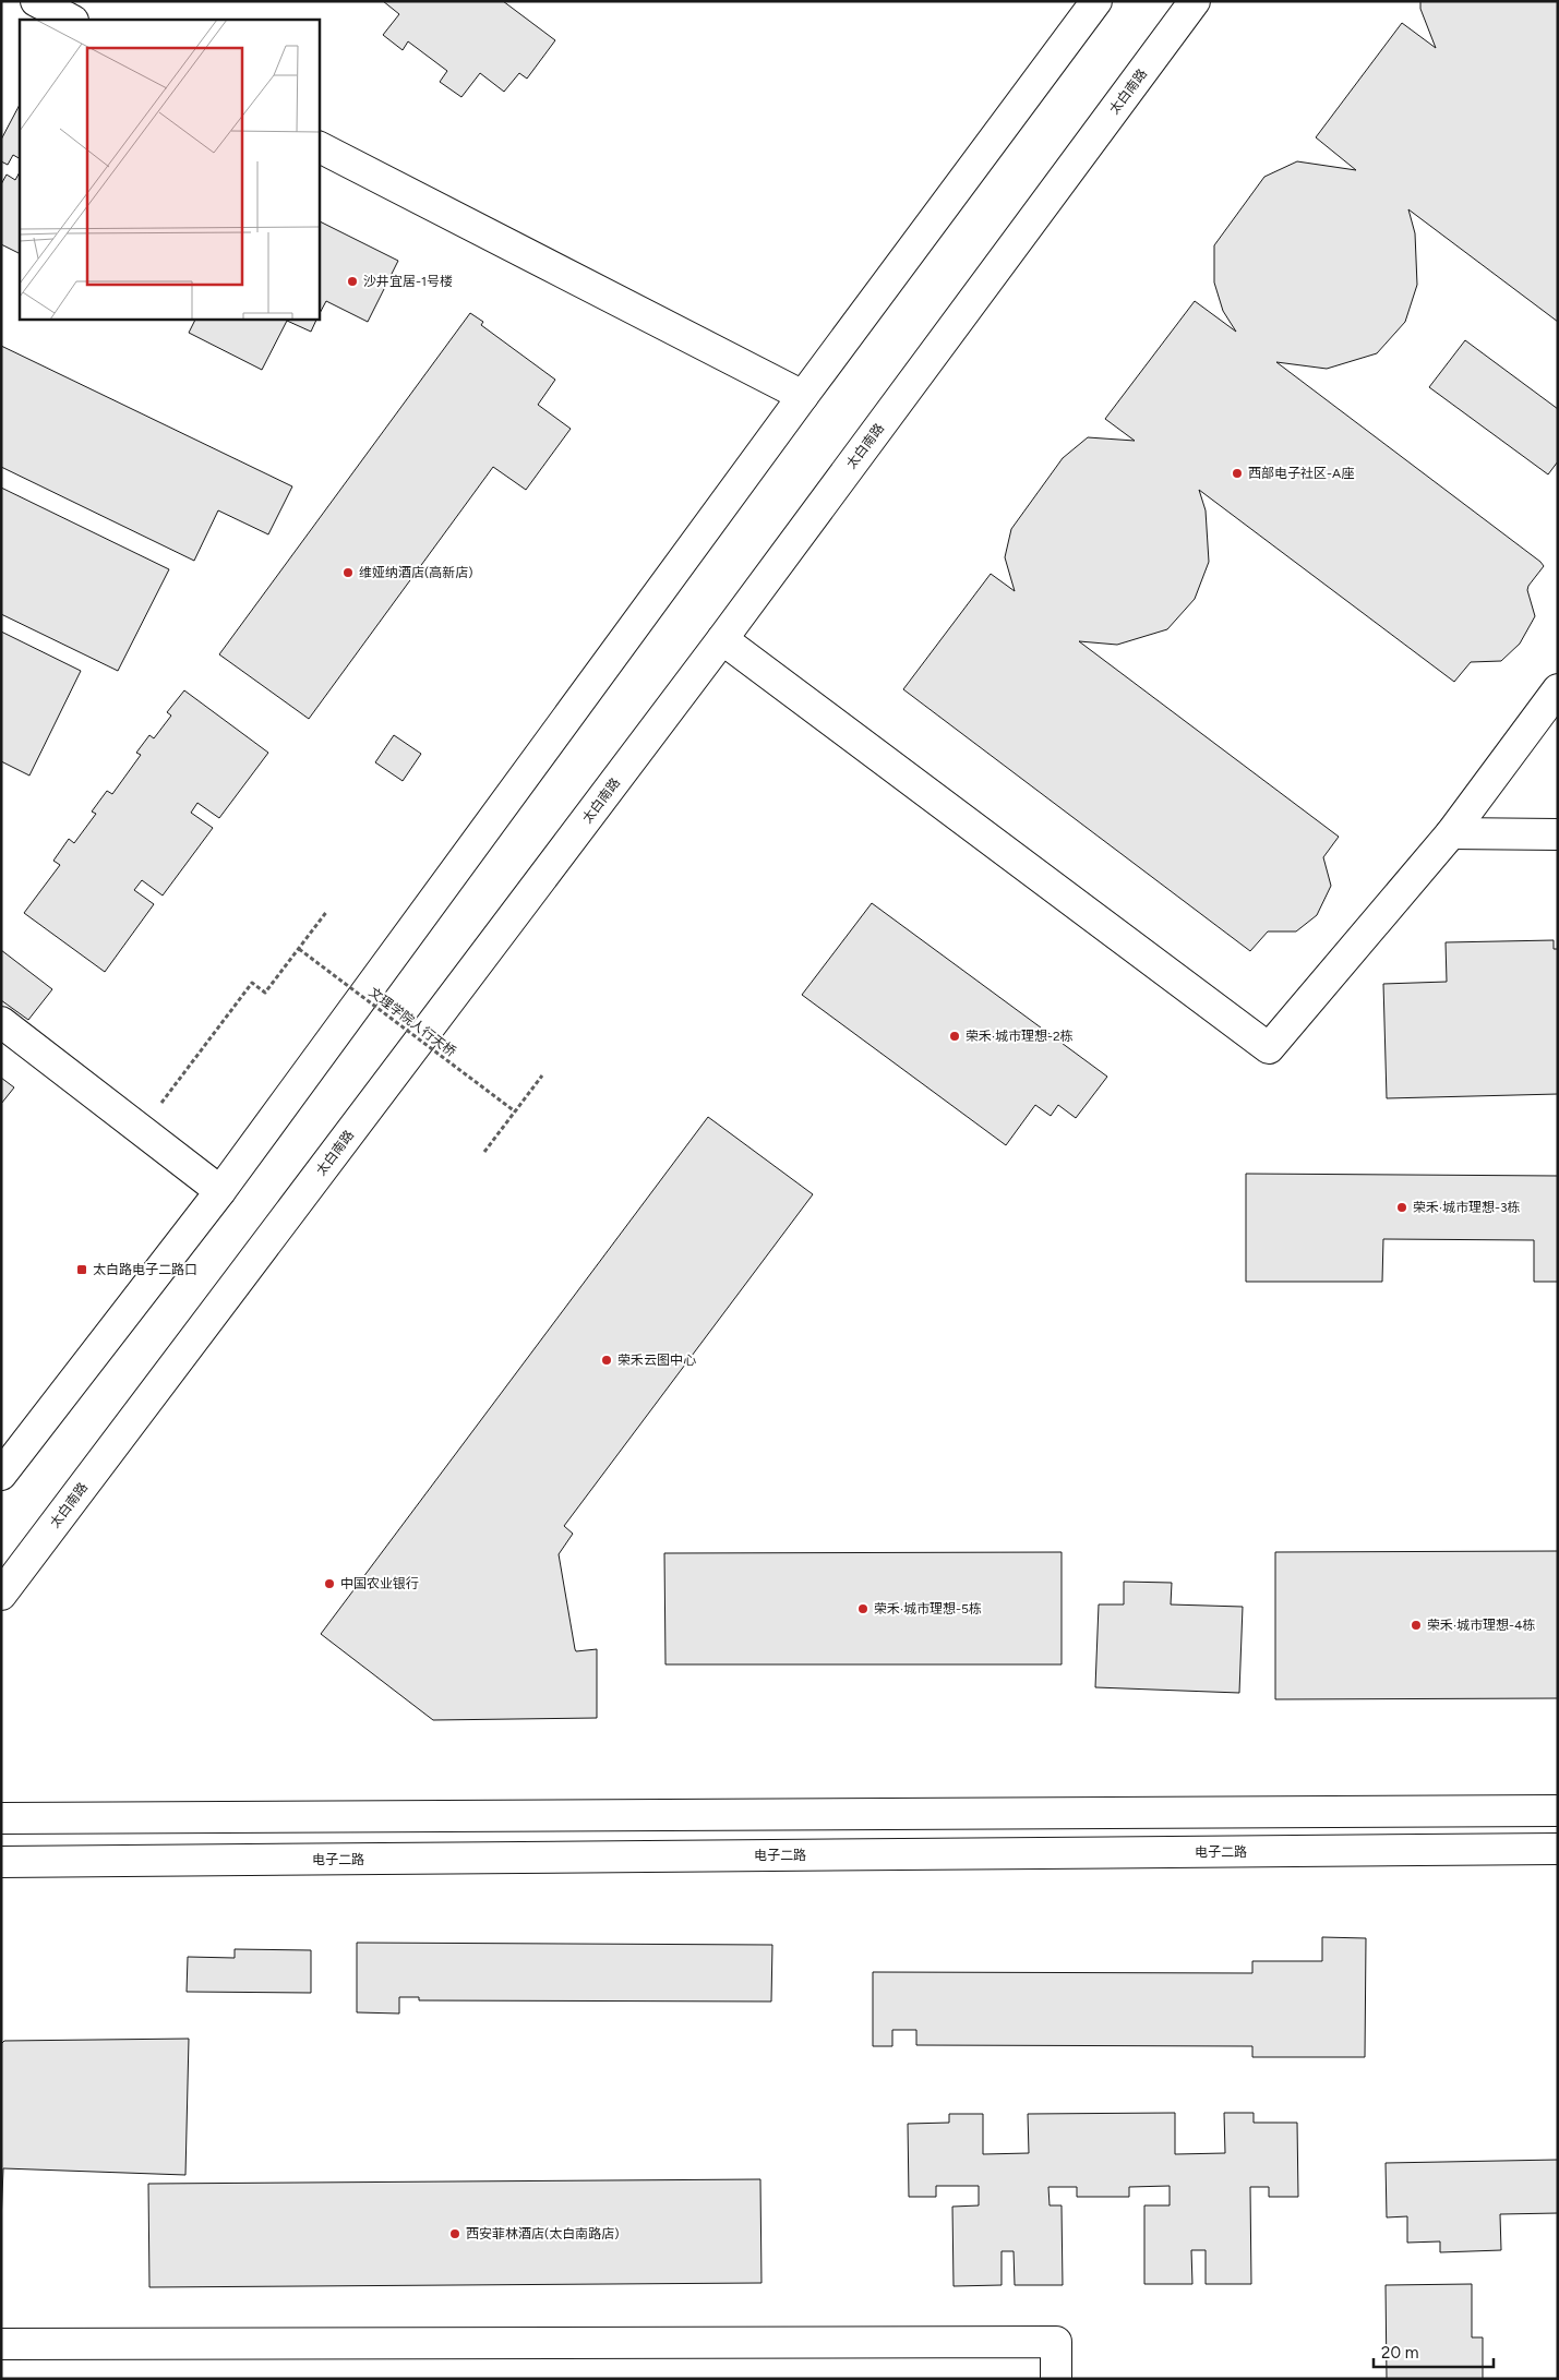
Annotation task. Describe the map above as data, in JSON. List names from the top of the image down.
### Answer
{
  "streets": {
    "main road": ["太白南路", "电子二路"],
    "path": ["文理学院人行天桥"]
  },
  "places": {
    "other": [
      "沙井宜居-1号楼",
      "西部电子社区-A座",
      "维娅纳酒店(高新店)",
      "荣禾·城市理想-2栋",
      "荣禾·城市理想-3栋",
      "荣禾云图中心",
      "中国农业银行",
      "荣禾·城市理想-5栋",
      "荣禾·城市理想-4栋",
      "西安菲林酒店(太白南路店)"
    ],
    "transit": ["太白路电子二路口"]
  },
  "scale_bar": "20 m"
}
